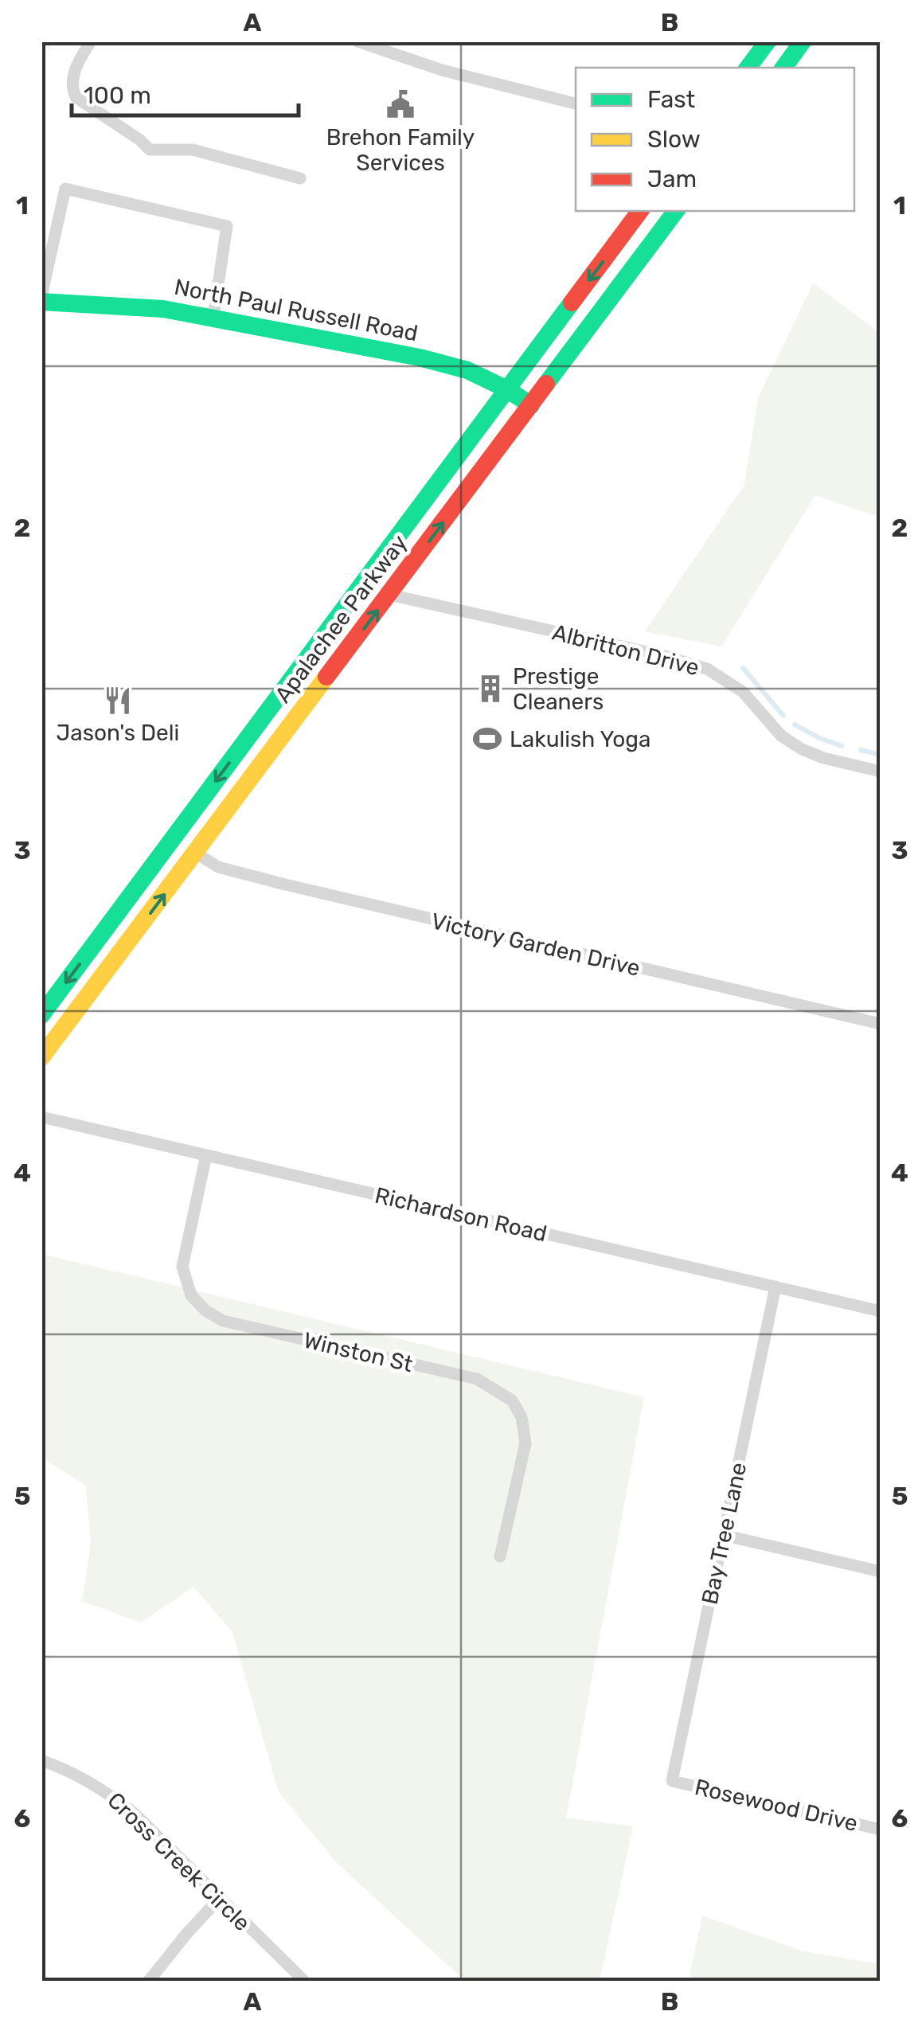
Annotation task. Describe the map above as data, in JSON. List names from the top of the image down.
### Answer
{
  "streets": {
    "main road": ["North Paul Russell Road", "Apalachee Parkway"],
    "street": [
      "Albritton Drive",
      "Victory Garden Drive",
      "Richardson Road",
      "Winston St",
      "Bay Tree Lane",
      "Rosewood Drive",
      "Cross Creek Circle"
    ]
  },
  "crossings": [
    ["North Paul Russell Road", "Apalachee Parkway"],
    ["Apalachee Parkway", "Albritton Drive"],
    ["Apalachee Parkway", "Victory Garden Drive"],
    ["Richardson Road", "Winston St"],
    ["Richardson Road", "Bay Tree Lane"],
    ["Bay Tree Lane", "Rosewood Drive"]
  ],
  "places": {
    "public building": ["Brehon Family Services"],
    "building": ["Prestige Cleaners"],
    "restaurant": ["Jason's Deli"],
    "sports": ["Lakulish Yoga"]
  },
  "legend": ["Fast", "Slow", "Jam"],
  "scale_bar": "100 m",
  "grid": {
    "columns": ["A", "B"],
    "rows": [
      "1",
      "2",
      "3",
      "4",
      "5",
      "6"
    ]
  }
}
